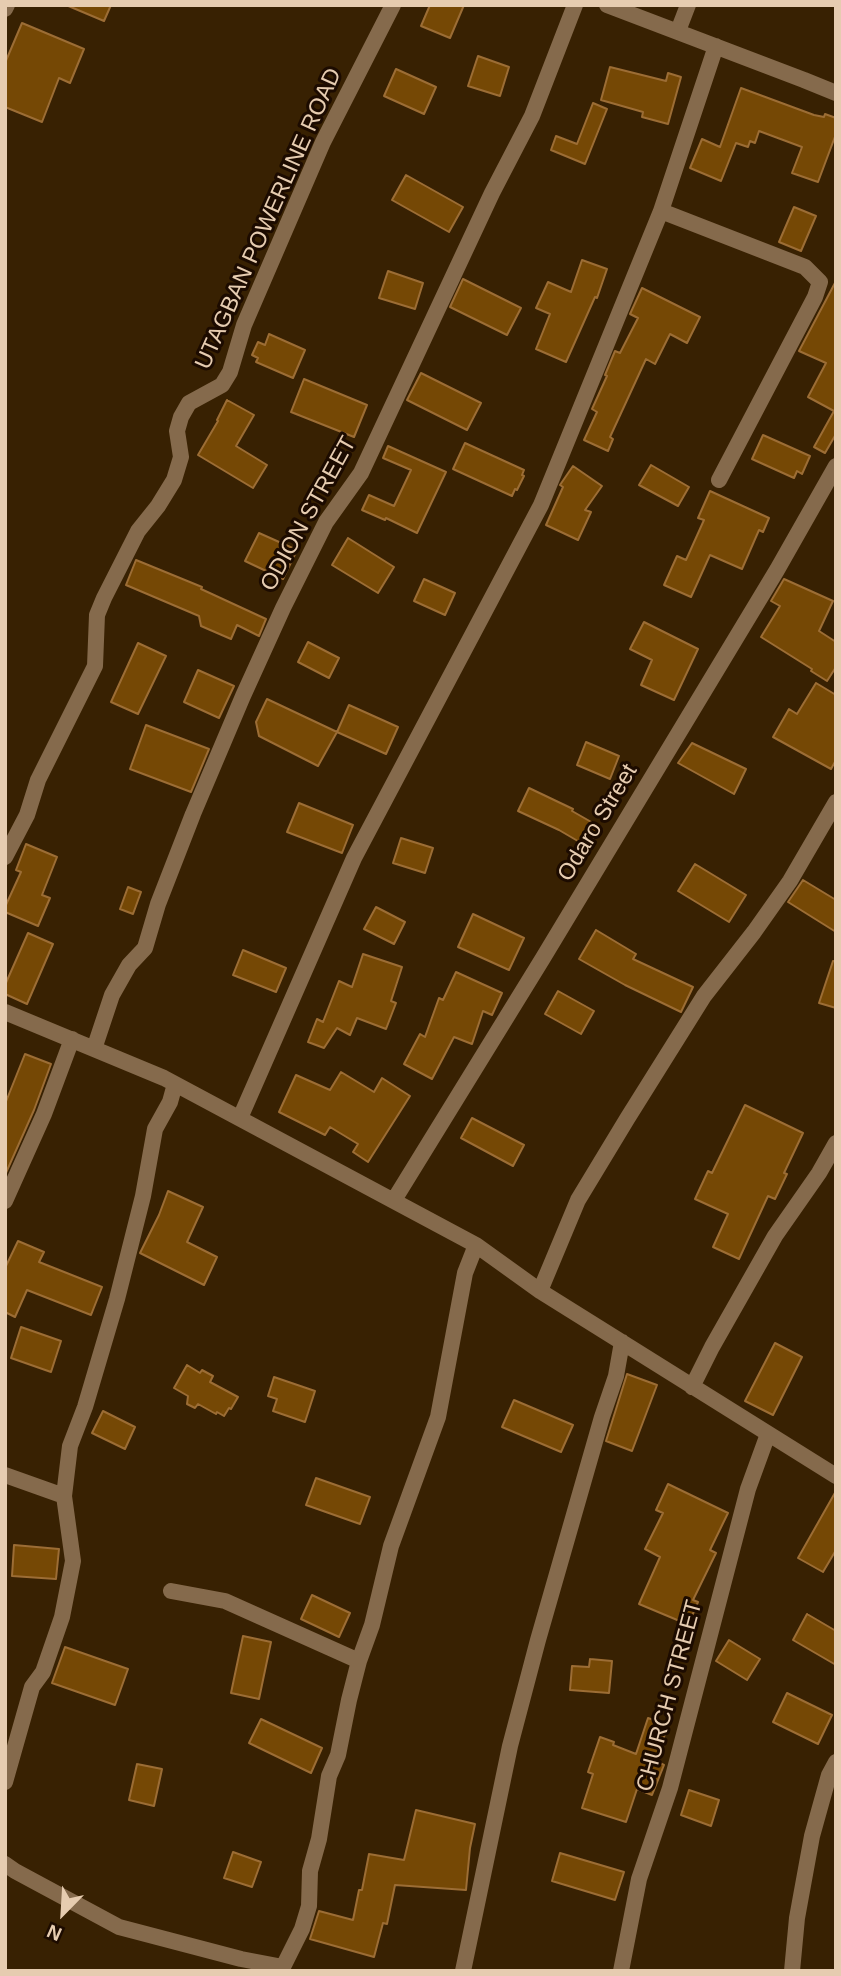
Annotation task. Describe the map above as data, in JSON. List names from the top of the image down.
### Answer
{
  "streets": {
    "street": [
      "UTAGBAN POWERLINE ROAD",
      "ODION STREET",
      "Odaro Street",
      "CHURCH STREET"
    ]
  },
  "north": "bottom left"
}
